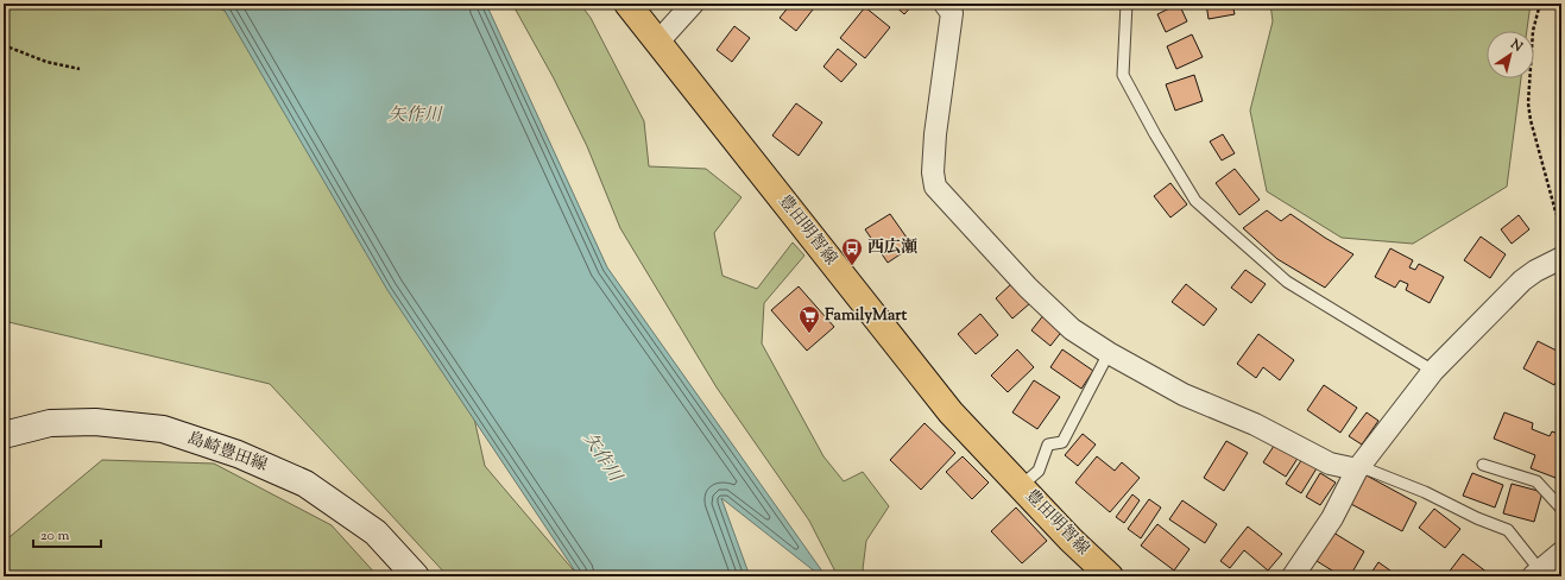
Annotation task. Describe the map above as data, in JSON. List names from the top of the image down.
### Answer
{
  "streets": {
    "main road": ["豊田明智線", "島崎豊田線"]
  },
  "water": ["矢作川"],
  "places": {
    "bus stop": ["西広瀬"],
    "supermarket": ["FamilyMart"]
  },
  "scale_bar": "20 m",
  "north": "top right"
}
